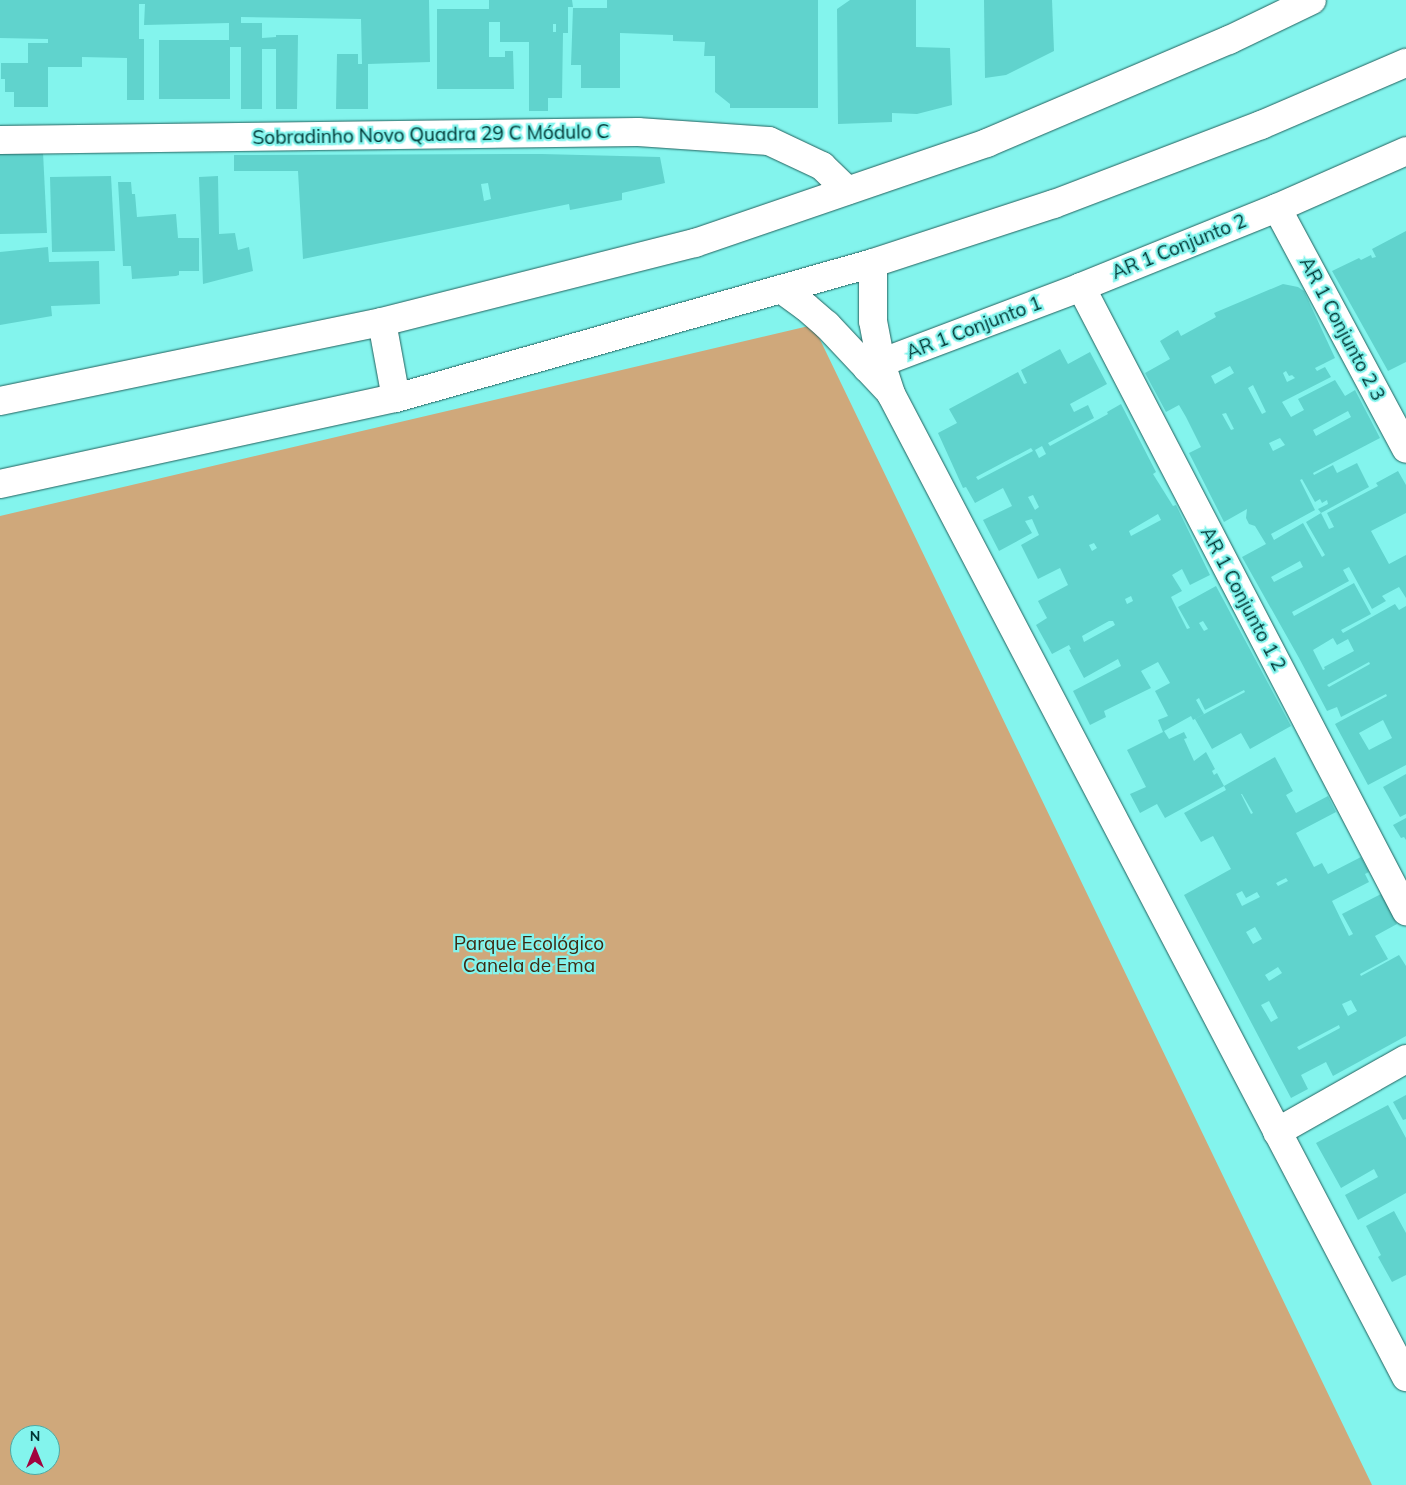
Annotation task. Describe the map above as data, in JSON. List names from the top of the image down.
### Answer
{
  "streets": {
    "street": [
      "Sobradinho Novo Quadra 29 C Módulo C",
      "AR 1 Conjunto 2",
      "AR 1 Conjunto 1",
      "AR 1 Conjunto 2 3",
      "AR 1 Conjunto 1 2"
    ]
  },
  "crossings": [
    ["AR 1 Conjunto 2", "AR 1 Conjunto 1"],
    ["AR 1 Conjunto 2", "AR 1 Conjunto 2 3"],
    ["AR 1 Conjunto 2", "AR 1 Conjunto 1 2"],
    ["AR 1 Conjunto 1", "AR 1 Conjunto 1 2"]
  ],
  "parks": ["Parque Ecológico Canela de Ema"],
  "north": "top"
}
